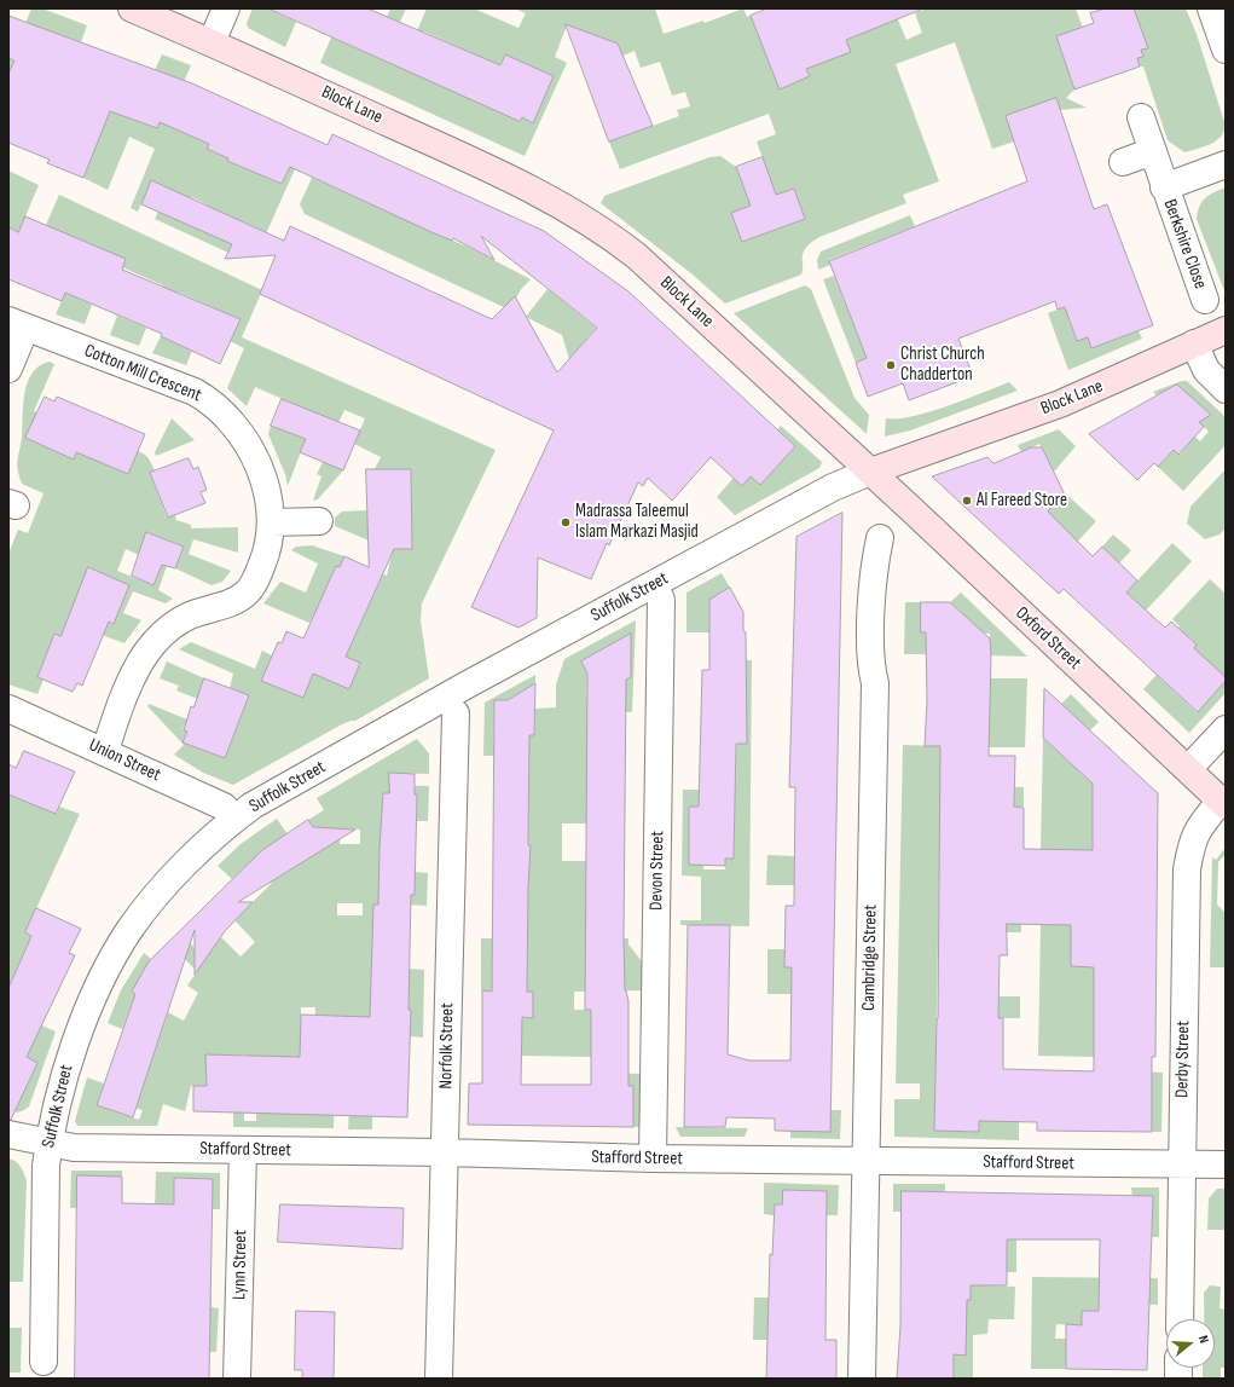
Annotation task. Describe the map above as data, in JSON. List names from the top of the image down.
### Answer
{
  "streets": {
    "main road": ["Block Lane", "Oxford Street"],
    "street": [
      "Berkshire Close",
      "Cotton Mill Crescent",
      "Suffolk Street",
      "Union Street",
      "Devon Street",
      "Cambridge Street",
      "Norfolk Street",
      "Derby Street",
      "Stafford Street",
      "Lynn Street"
    ]
  },
  "crossings": [
    ["Block Lane", "Suffolk Street"],
    ["Block Lane", "Oxford Street"],
    ["Cotton Mill Crescent", "Union Street"],
    ["Suffolk Street", "Oxford Street"],
    ["Suffolk Street", "Union Street"],
    ["Suffolk Street", "Devon Street"],
    ["Suffolk Street", "Stafford Street"],
    ["Oxford Street", "Derby Street"],
    ["Devon Street", "Stafford Street"],
    ["Cambridge Street", "Stafford Street"],
    ["Norfolk Street", "Stafford Street"],
    ["Derby Street", "Stafford Street"],
    ["Stafford Street", "Lynn Street"]
  ],
  "places": ["Christ Church Chadderton", "Al Fareed Store", "Madrassa Taleemul Islam Markazi Masjid"],
  "north": "right"
}
